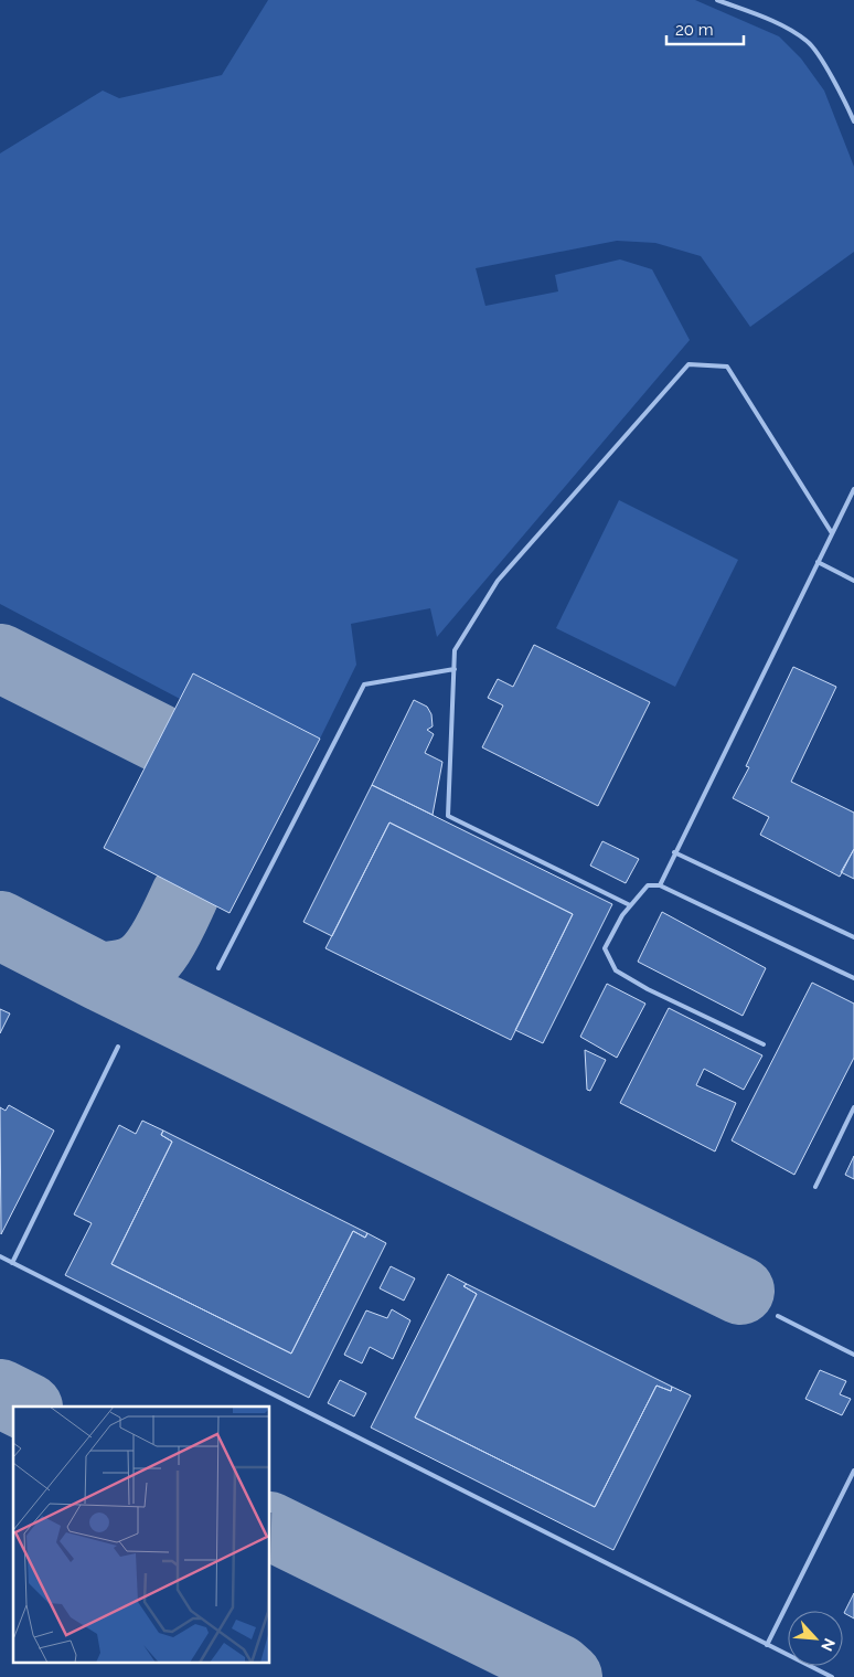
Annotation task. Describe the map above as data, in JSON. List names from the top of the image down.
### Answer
{
  "scale_bar": "20 m",
  "north": "bottom right"
}
